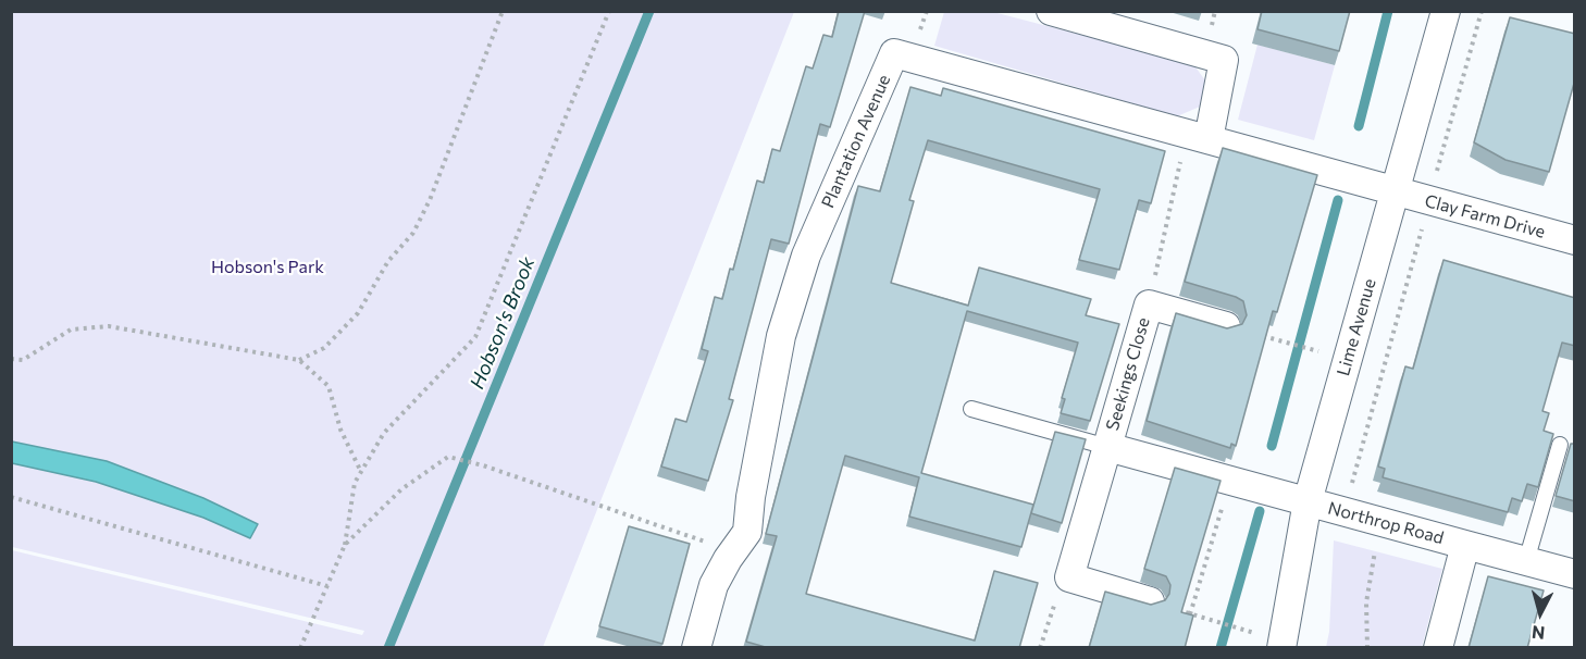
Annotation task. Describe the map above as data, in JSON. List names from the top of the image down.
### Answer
{
  "streets": {
    "street": [
      "Plantation Avenue",
      "Clay Farm Drive",
      "Lime Avenue",
      "Seekings Close",
      "Northrop Road"
    ]
  },
  "crossings": [
    ["Plantation Avenue", "Clay Farm Drive"],
    ["Plantation Avenue", "Lime Avenue"],
    ["Clay Farm Drive", "Lime Avenue"],
    ["Lime Avenue", "Seekings Close"],
    ["Lime Avenue", "Northrop Road"],
    ["Seekings Close", "Northrop Road"]
  ],
  "water": ["Hobson's Brook"],
  "parks": ["Hobson's Park"],
  "north": "bottom"
}
